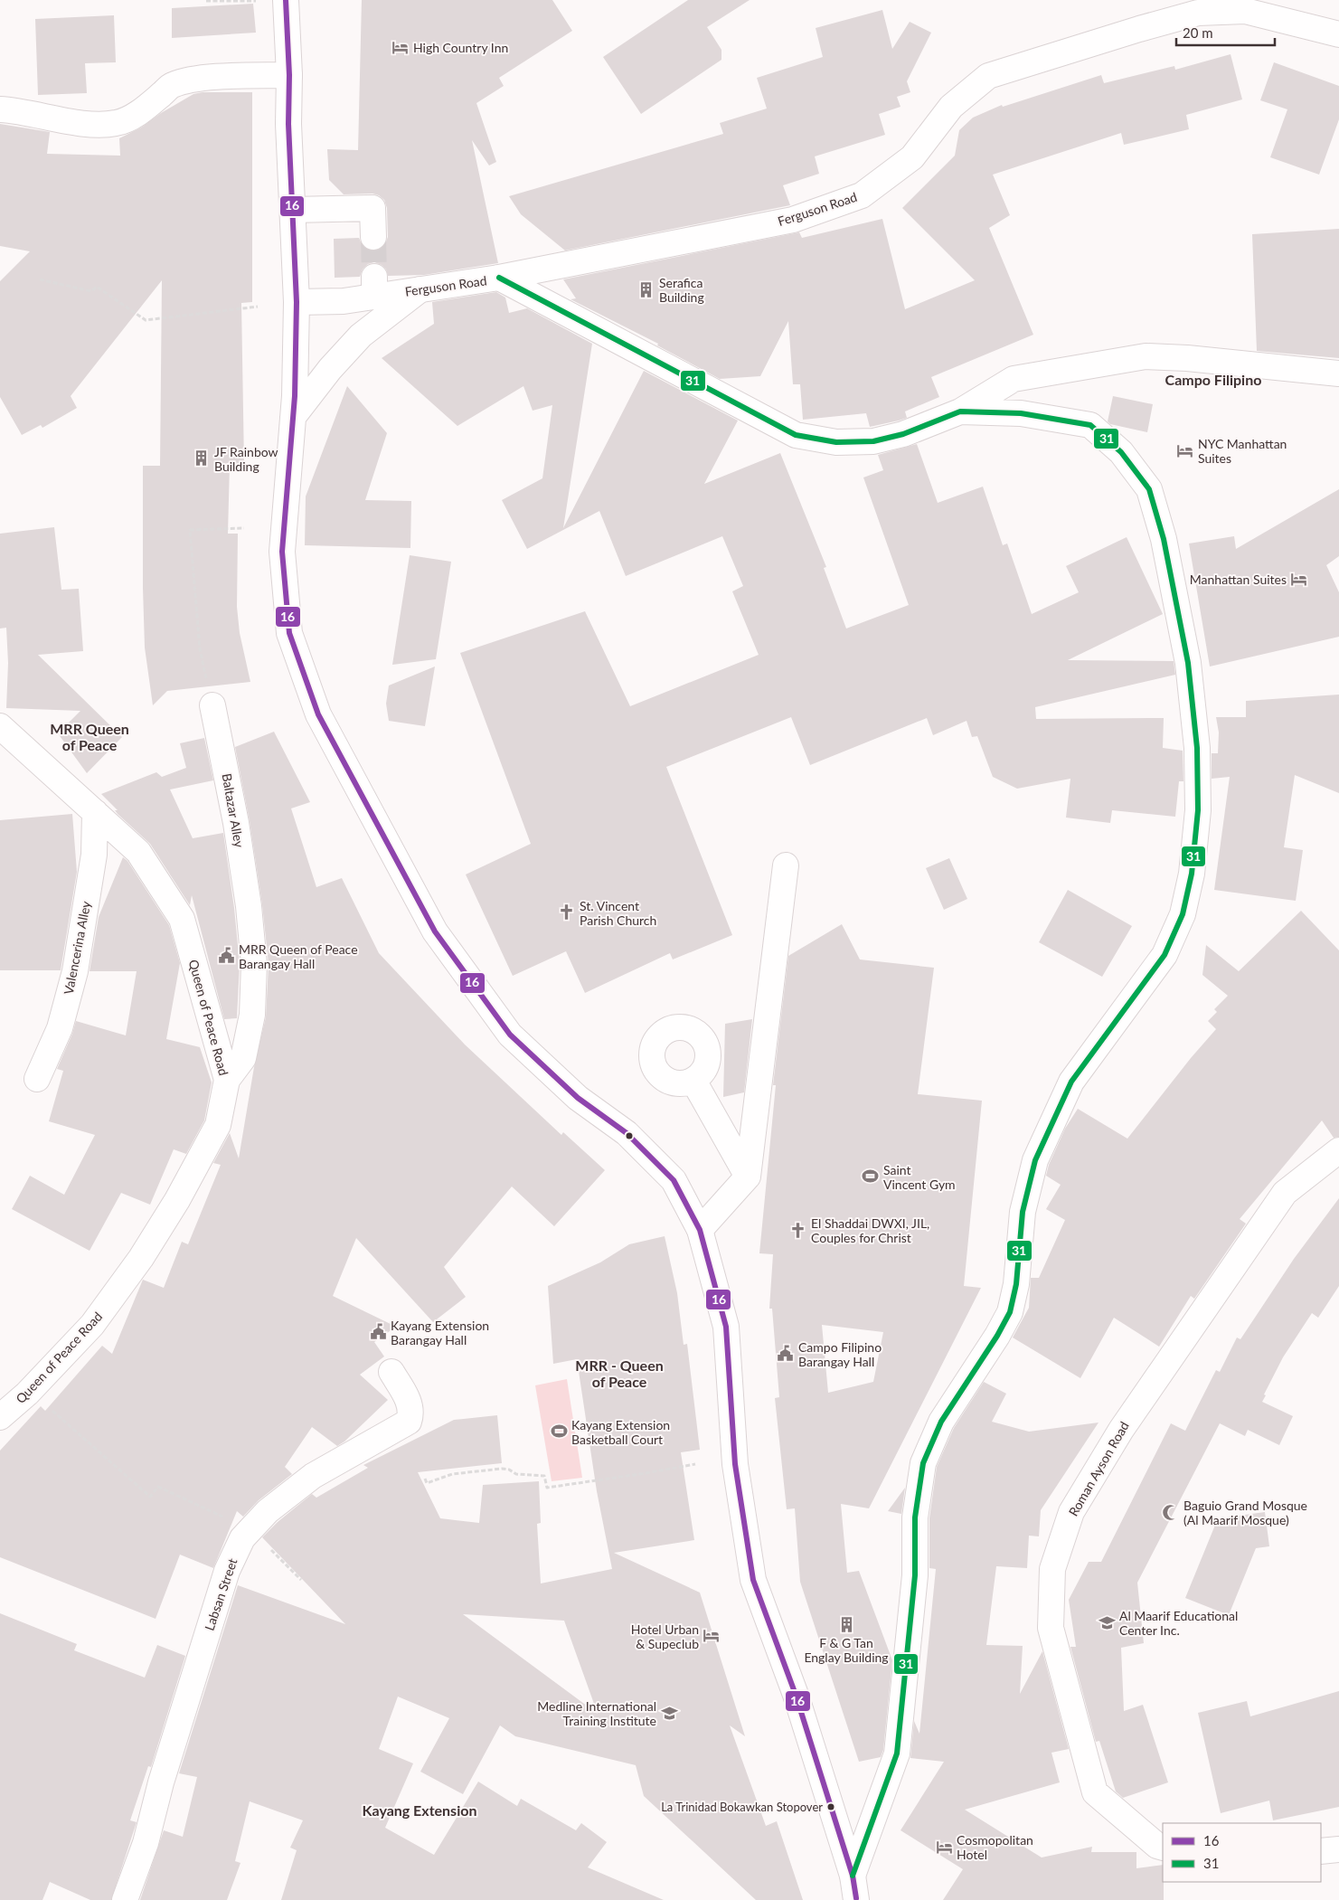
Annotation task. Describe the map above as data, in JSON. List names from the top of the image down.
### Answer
{
  "streets": {
    "main road": [
      "Ferguson Road",
      "Baltazar Alley",
      "Valencerina Alley",
      "Queen of Peace Road",
      "Roman Ayson Road",
      "Labsan Street"
    ]
  },
  "crossings": [
    ["Baltazar Alley", "Queen of Peace Road"],
    ["Valencerina Alley", "Queen of Peace Road"]
  ],
  "districts": [
    "Campo Filipino",
    "MRR Queen of Peace",
    "MRR - Queen of Peace",
    "Kayang Extension"
  ],
  "places": {
    "hotel": [
      "High Country Inn",
      "NYC Manhattan Suites",
      "Manhattan Suites",
      "Hotel Urban & Supeclub",
      "Cosmopolitan Hotel"
    ],
    "building": ["Serafica Building", "JF Rainbow Building", "F & G Tan Englay Building"],
    "church": ["St. Vincent Parish Church", "El Shaddai DWXI, JIL, Couples for Christ"],
    "public building": ["MRR Queen of Peace Barangay Hall", "Kayang Extension Barangay Hall", "Campo Filipino Barangay Hall"],
    "sports": ["Saint Vincent Gym", "Kayang Extension Basketball Court"],
    "mosque": ["Baguio Grand Mosque (Al Maarif Mosque)"],
    "school or university": ["Al Maarif Educational Center Inc.", "Medline International Training Institute"],
    "other": ["La Trinidad Bokawkan Stopover"]
  },
  "lines": ["transit line 16", "transit line 31"],
  "legend": ["16", "31"],
  "scale_bar": "20 m"
}
